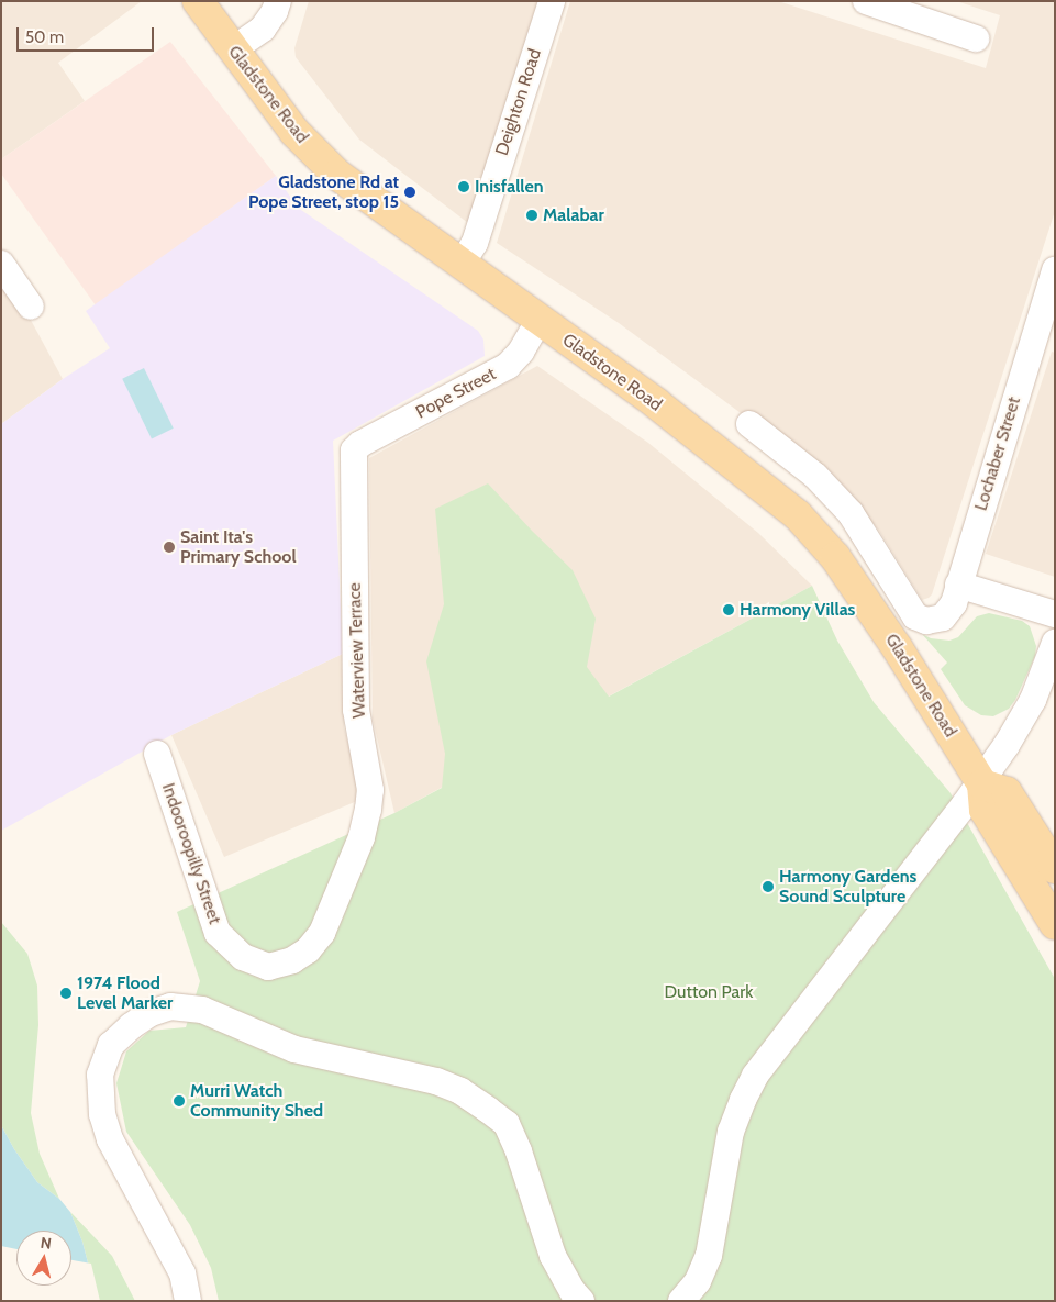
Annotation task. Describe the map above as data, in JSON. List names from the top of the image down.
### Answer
{
  "streets": {
    "main road": ["Gladstone Road"],
    "street": [
      "Deighton Road",
      "Pope Street",
      "Lochaber Street",
      "Waterview Terrace",
      "Indooroopilly Street"
    ]
  },
  "crossings": [
    ["Gladstone Road", "Deighton Road"],
    ["Gladstone Road", "Pope Street"],
    ["Gladstone Road", "Lochaber Street"],
    ["Pope Street", "Waterview Terrace"],
    ["Waterview Terrace", "Indooroopilly Street"]
  ],
  "parks": ["Dutton Park"],
  "places": [
    "Inisfallen",
    "Gladstone Rd at Pope Street, stop 15",
    "Malabar",
    "Saint Ita's Primary School",
    "Harmony Villas",
    "Harmony Gardens Sound Sculpture",
    "1974 Flood Level Marker",
    "Murri Watch Community Shed"
  ],
  "scale_bar": "50 m",
  "north": "top"
}
